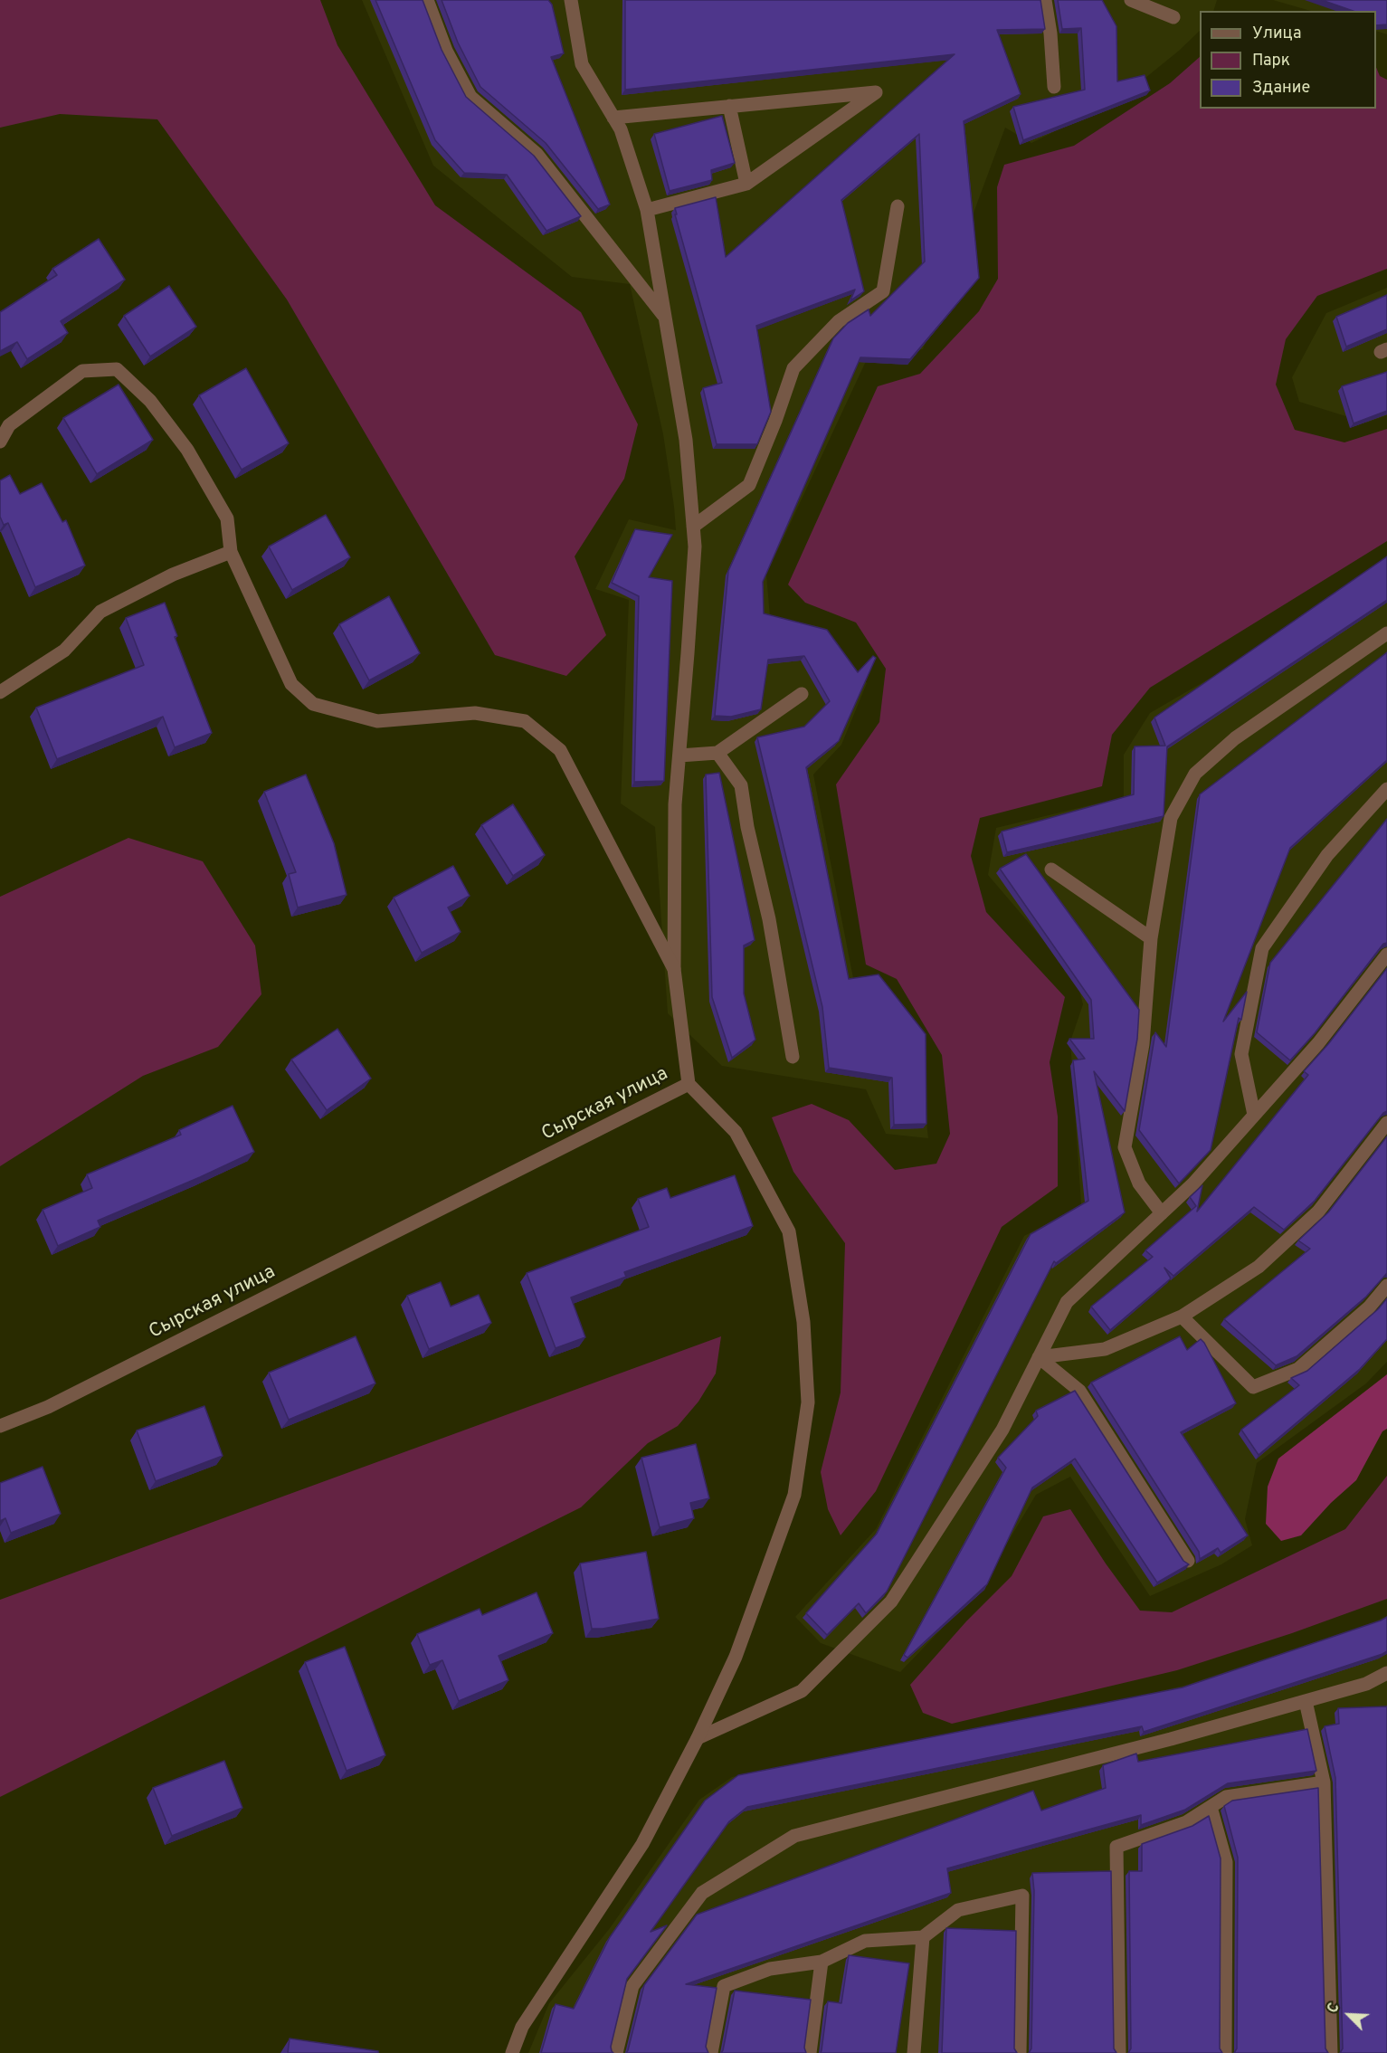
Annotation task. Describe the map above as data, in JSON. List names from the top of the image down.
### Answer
{
  "streets": {
    "street": ["Сырская улица"]
  },
  "legend": ["Улица", "Парк", "Здание"],
  "north": "top left"
}
